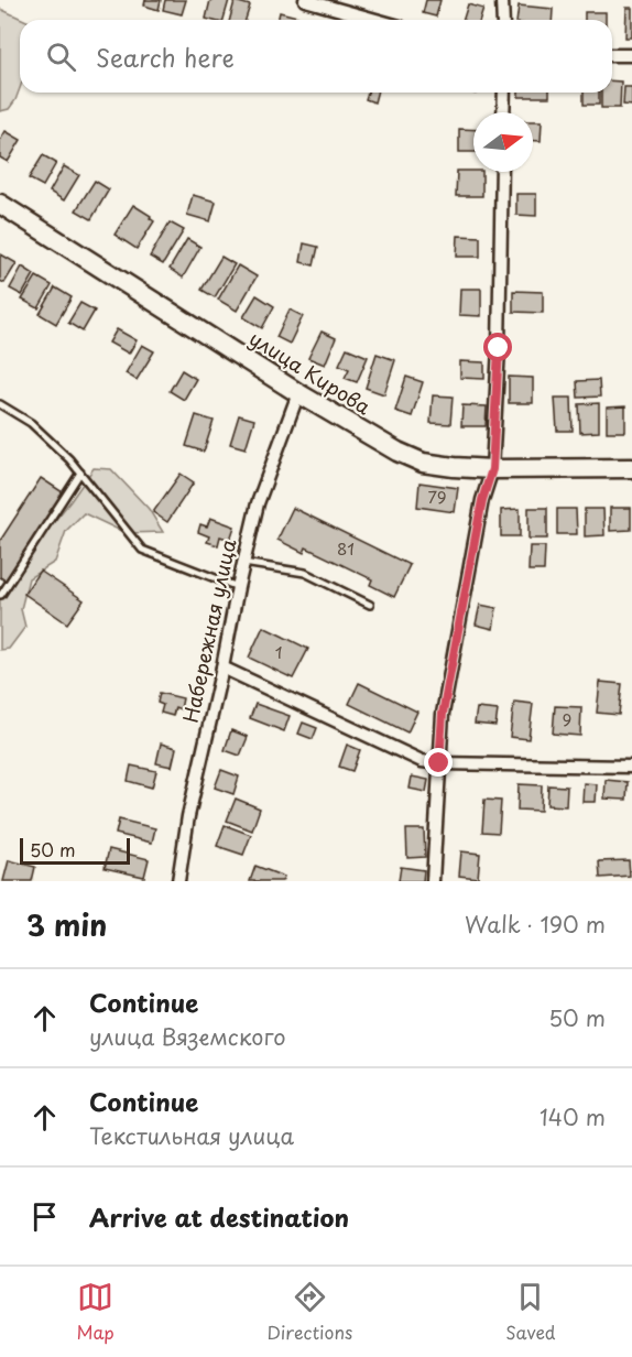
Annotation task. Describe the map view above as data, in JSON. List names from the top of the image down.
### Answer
{
  "streets": {
    "main road": ["улица Кирова"],
    "street": ["Набережная улица"]
  },
  "crossings": [
    ["улица Кирова", "Набережная улица"]
  ],
  "house_numbers": [
    "79",
    "81",
    "1",
    "9"
  ],
  "scale_bar": "50 m",
  "north": "right",
  "page": {
    "search": "Search here",
    "scale": "50 m",
    "heading": ["3 min", "Walk · 190 m"],
    "list": [
      ["Continue", "улица Вяземского", "50 m"],
      ["Continue", "Текстильная улица", "140 m"],
      "Arrive at destination"
    ],
    "nav": ["Map", "Directions", "Saved"]
  }
}
